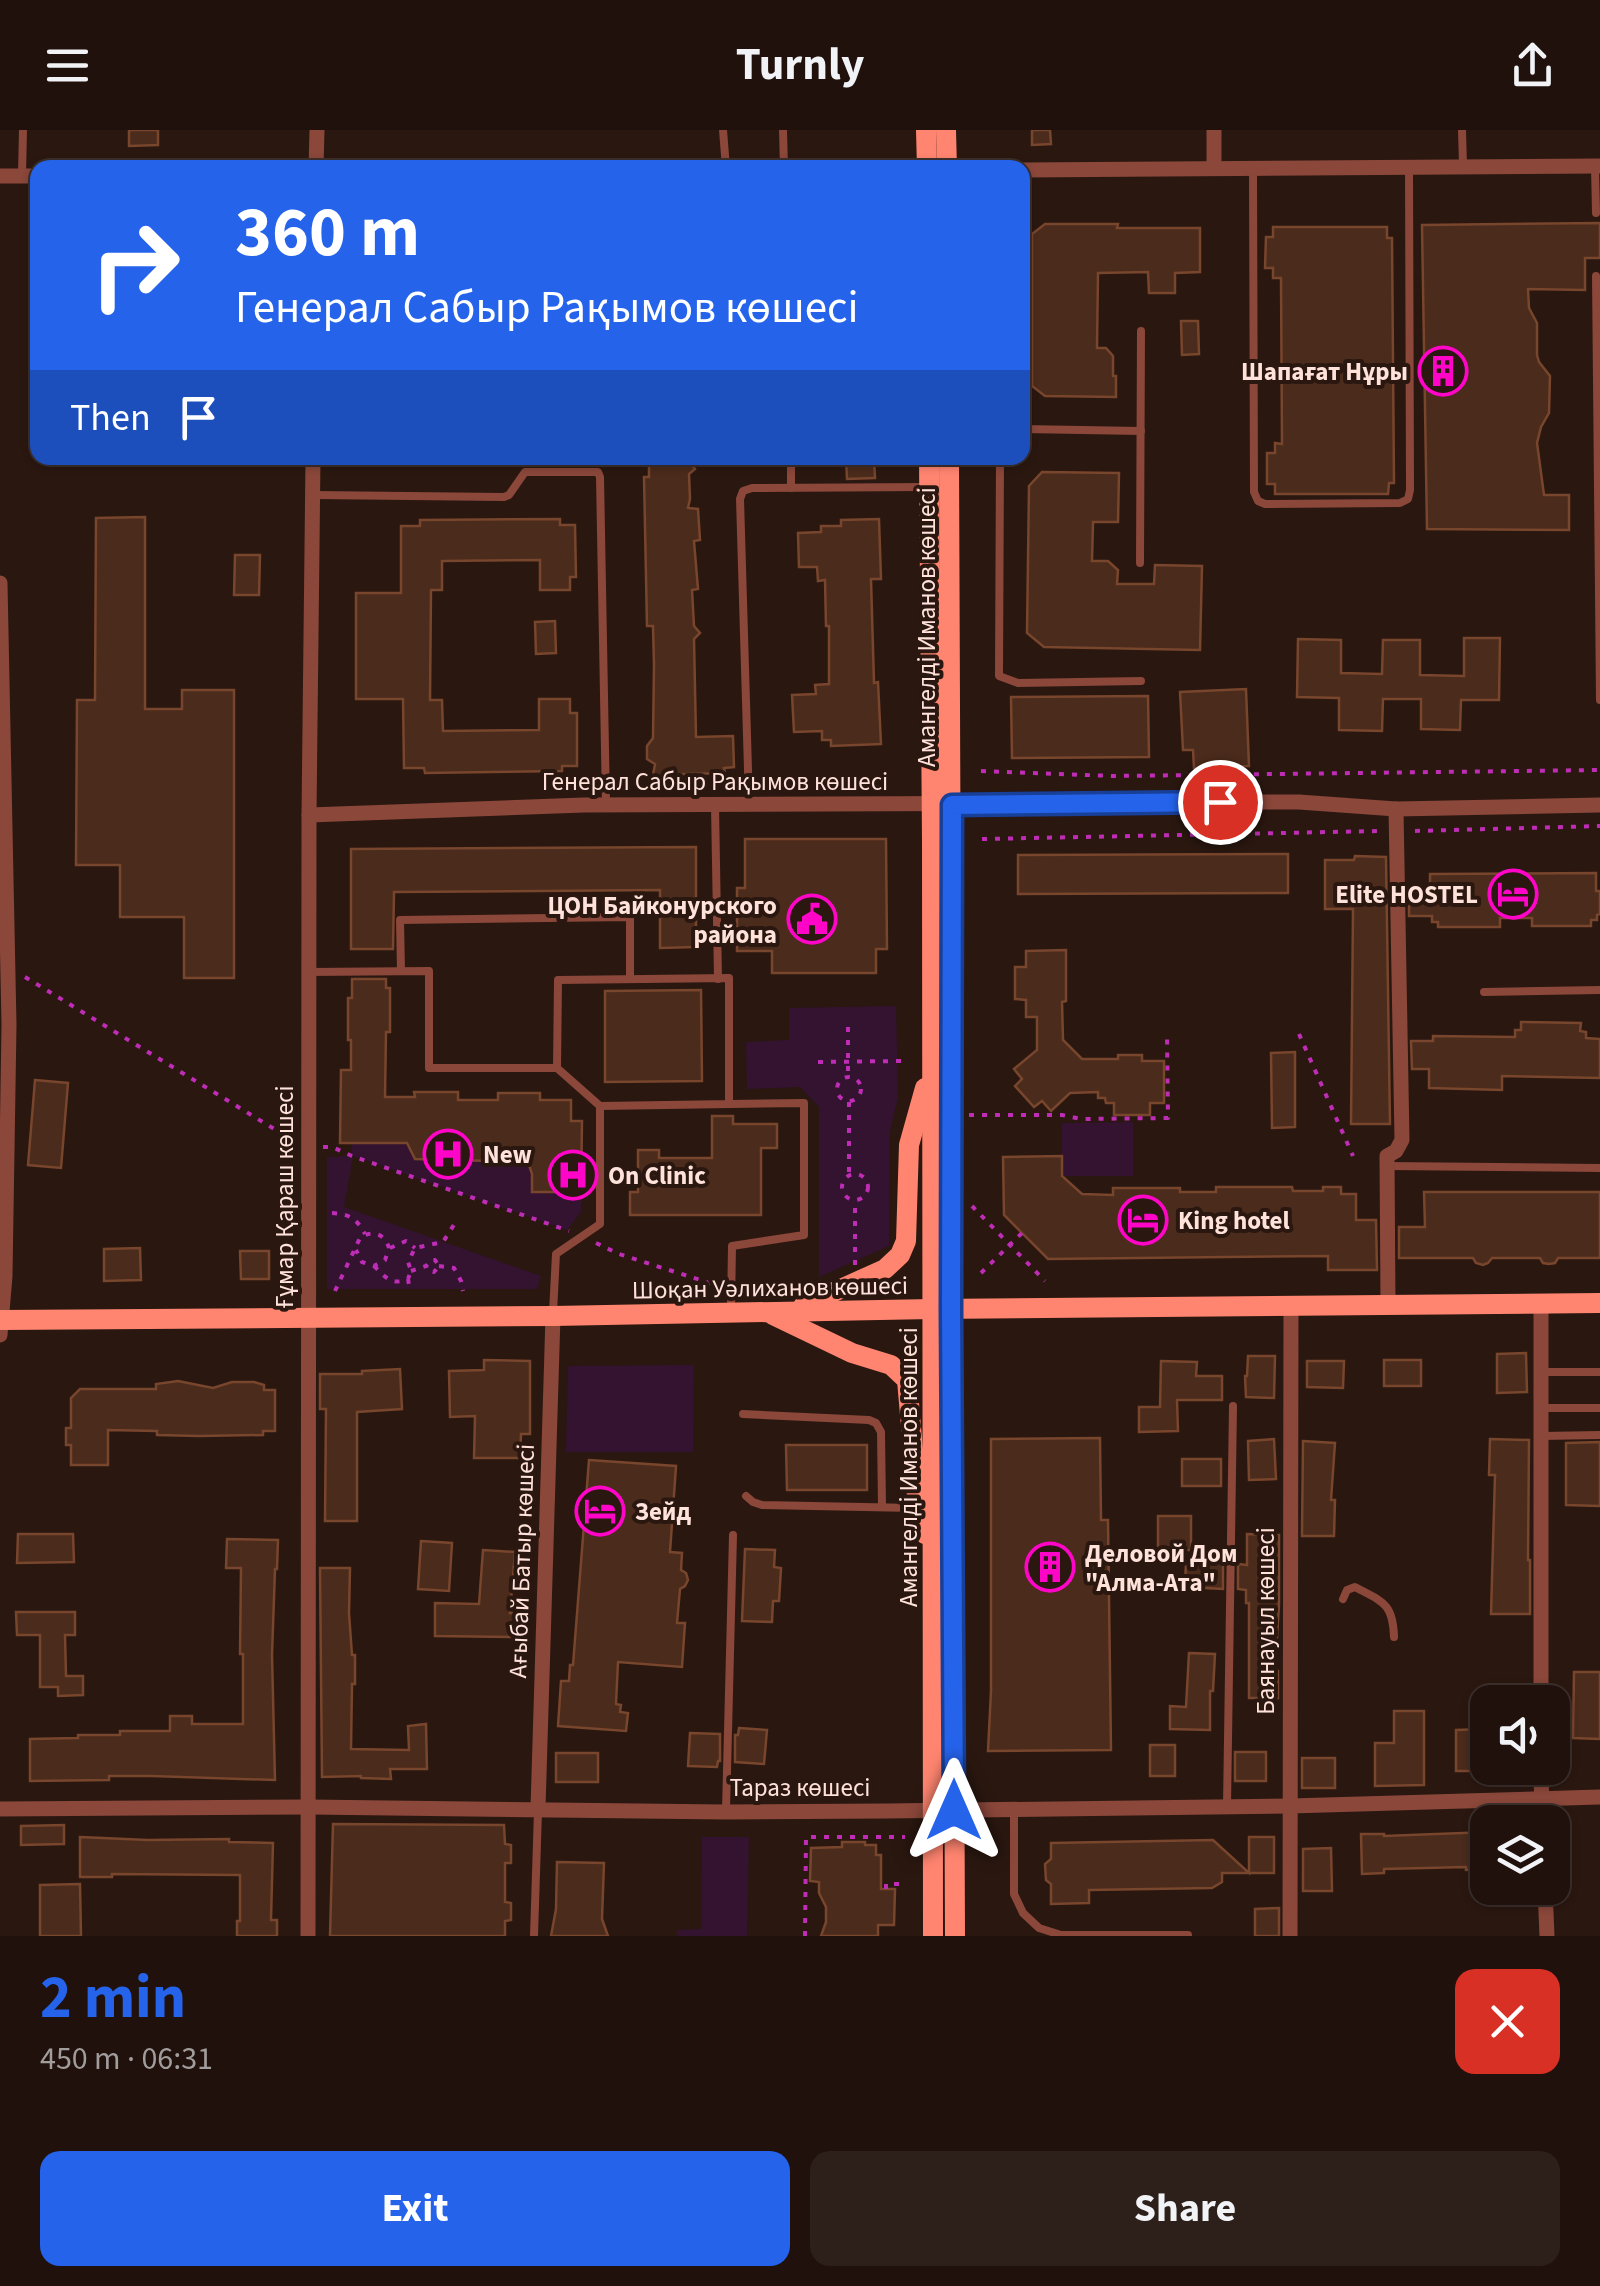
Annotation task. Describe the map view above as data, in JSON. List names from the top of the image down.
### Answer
{
  "streets": {
    "main road": ["Амангелді Иманов көшесі", "Шоқан Уәлиханов көшесі"],
    "street": [
      "Генерал Сабыр Рақымов көшесі",
      "Ғұмар Қараш көшесі",
      "Ағыбай Батыр көшесі",
      "Баянауыл көшесі",
      "Тараз көшесі"
    ]
  },
  "crossings": [
    ["Амангелді Иманов көшесі", "Генерал Сабыр Рақымов көшесі"],
    ["Амангелді Иманов көшесі", "Шоқан Уәлиханов көшесі"],
    ["Амангелді Иманов көшесі", "Тараз көшесі"],
    ["Генерал Сабыр Рақымов көшесі", "Ғұмар Қараш көшесі"],
    ["Ғұмар Қараш көшесі", "Шоқан Уәлиханов көшесі"],
    ["Ғұмар Қараш көшесі", "Тараз көшесі"],
    ["Шоқан Уәлиханов көшесі", "Ағыбай Батыр көшесі"],
    ["Шоқан Уәлиханов көшесі", "Баянауыл көшесі"],
    ["Ағыбай Батыр көшесі", "Тараз көшесі"],
    ["Баянауыл көшесі", "Тараз көшесі"]
  ],
  "places": {
    "building": ["Шапағат Нұры", "Деловой Дом \"Алма-Ата\""],
    "hotel": ["Elite HOSTEL", "King hotel", "Зейд"],
    "public building": ["ЦОН Байконурского района"],
    "hospital": ["New", "On Clinic"]
  },
  "page": {
    "header": "Turnly",
    "turn": ["360 m", "Генерал Сабыр Рақымов көшесі"],
    "then": "Then",
    "heading": ["2 min", "450 m · 06:31"],
    "buttons": ["Exit", "Share"]
  }
}
